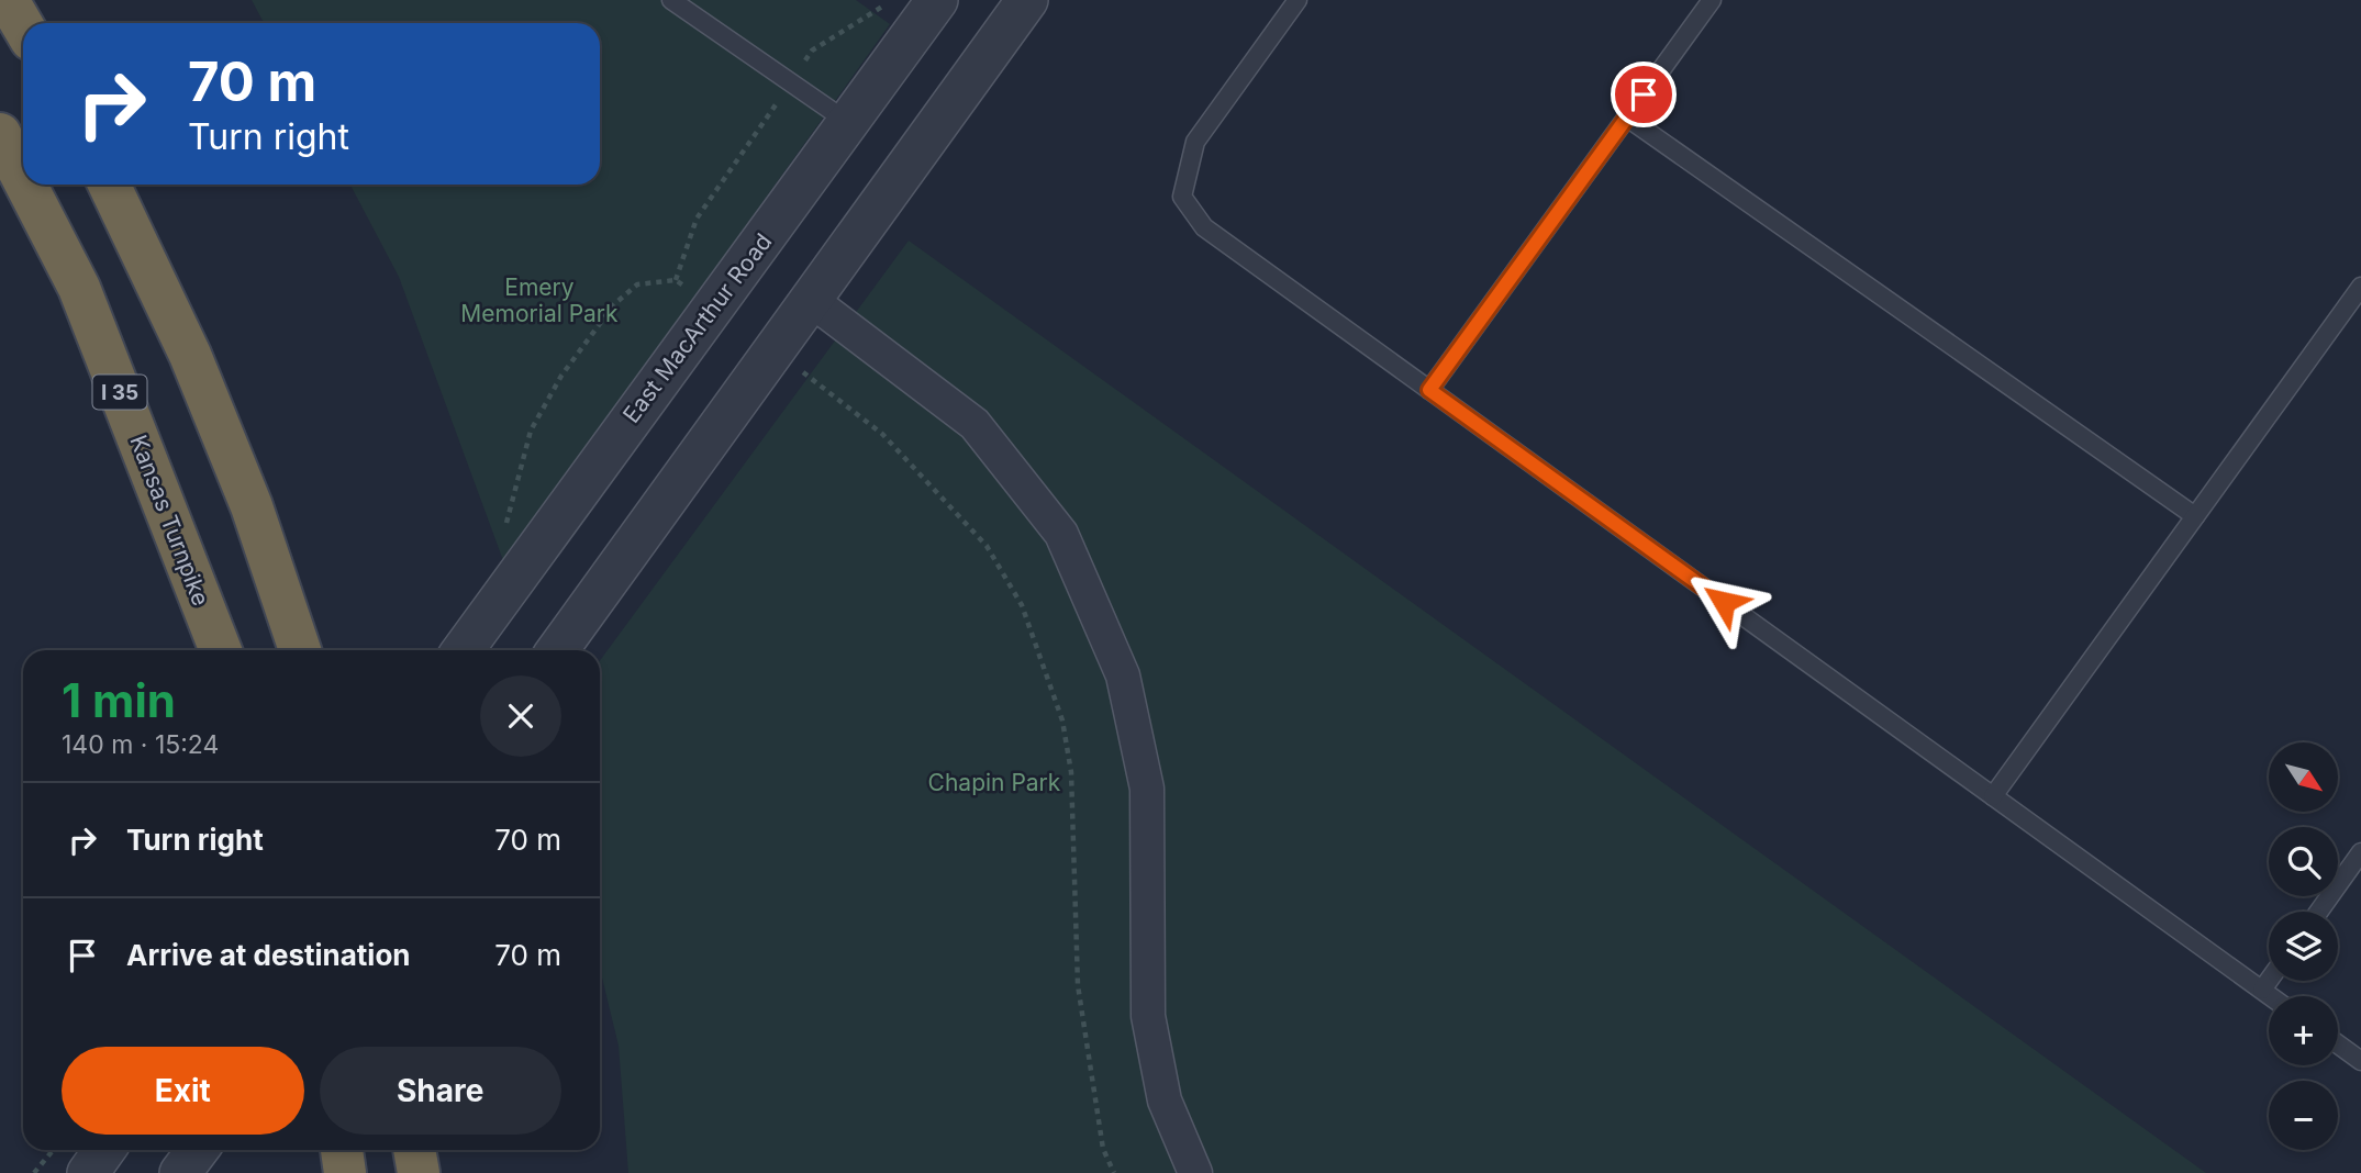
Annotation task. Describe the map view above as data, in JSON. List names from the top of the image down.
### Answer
{
  "streets": {
    "highway": ["I 35", "Kansas Turnpike"],
    "street": ["East MacArthur Road"]
  },
  "parks": ["Emery Memorial Park", "Chapin Park"],
  "north": "bottom right",
  "page": {
    "turn": ["70 m", "Turn right"],
    "heading": ["1 min", "140 m · 15:24"],
    "map_buttons": ["+", "−"],
    "list": [
      {
        "name": "Turn right",
        "value": "70 m"
      },
      {
        "name": "Arrive at destination",
        "value": "70 m"
      }
    ],
    "buttons": ["Exit", "Share"]
  }
}
